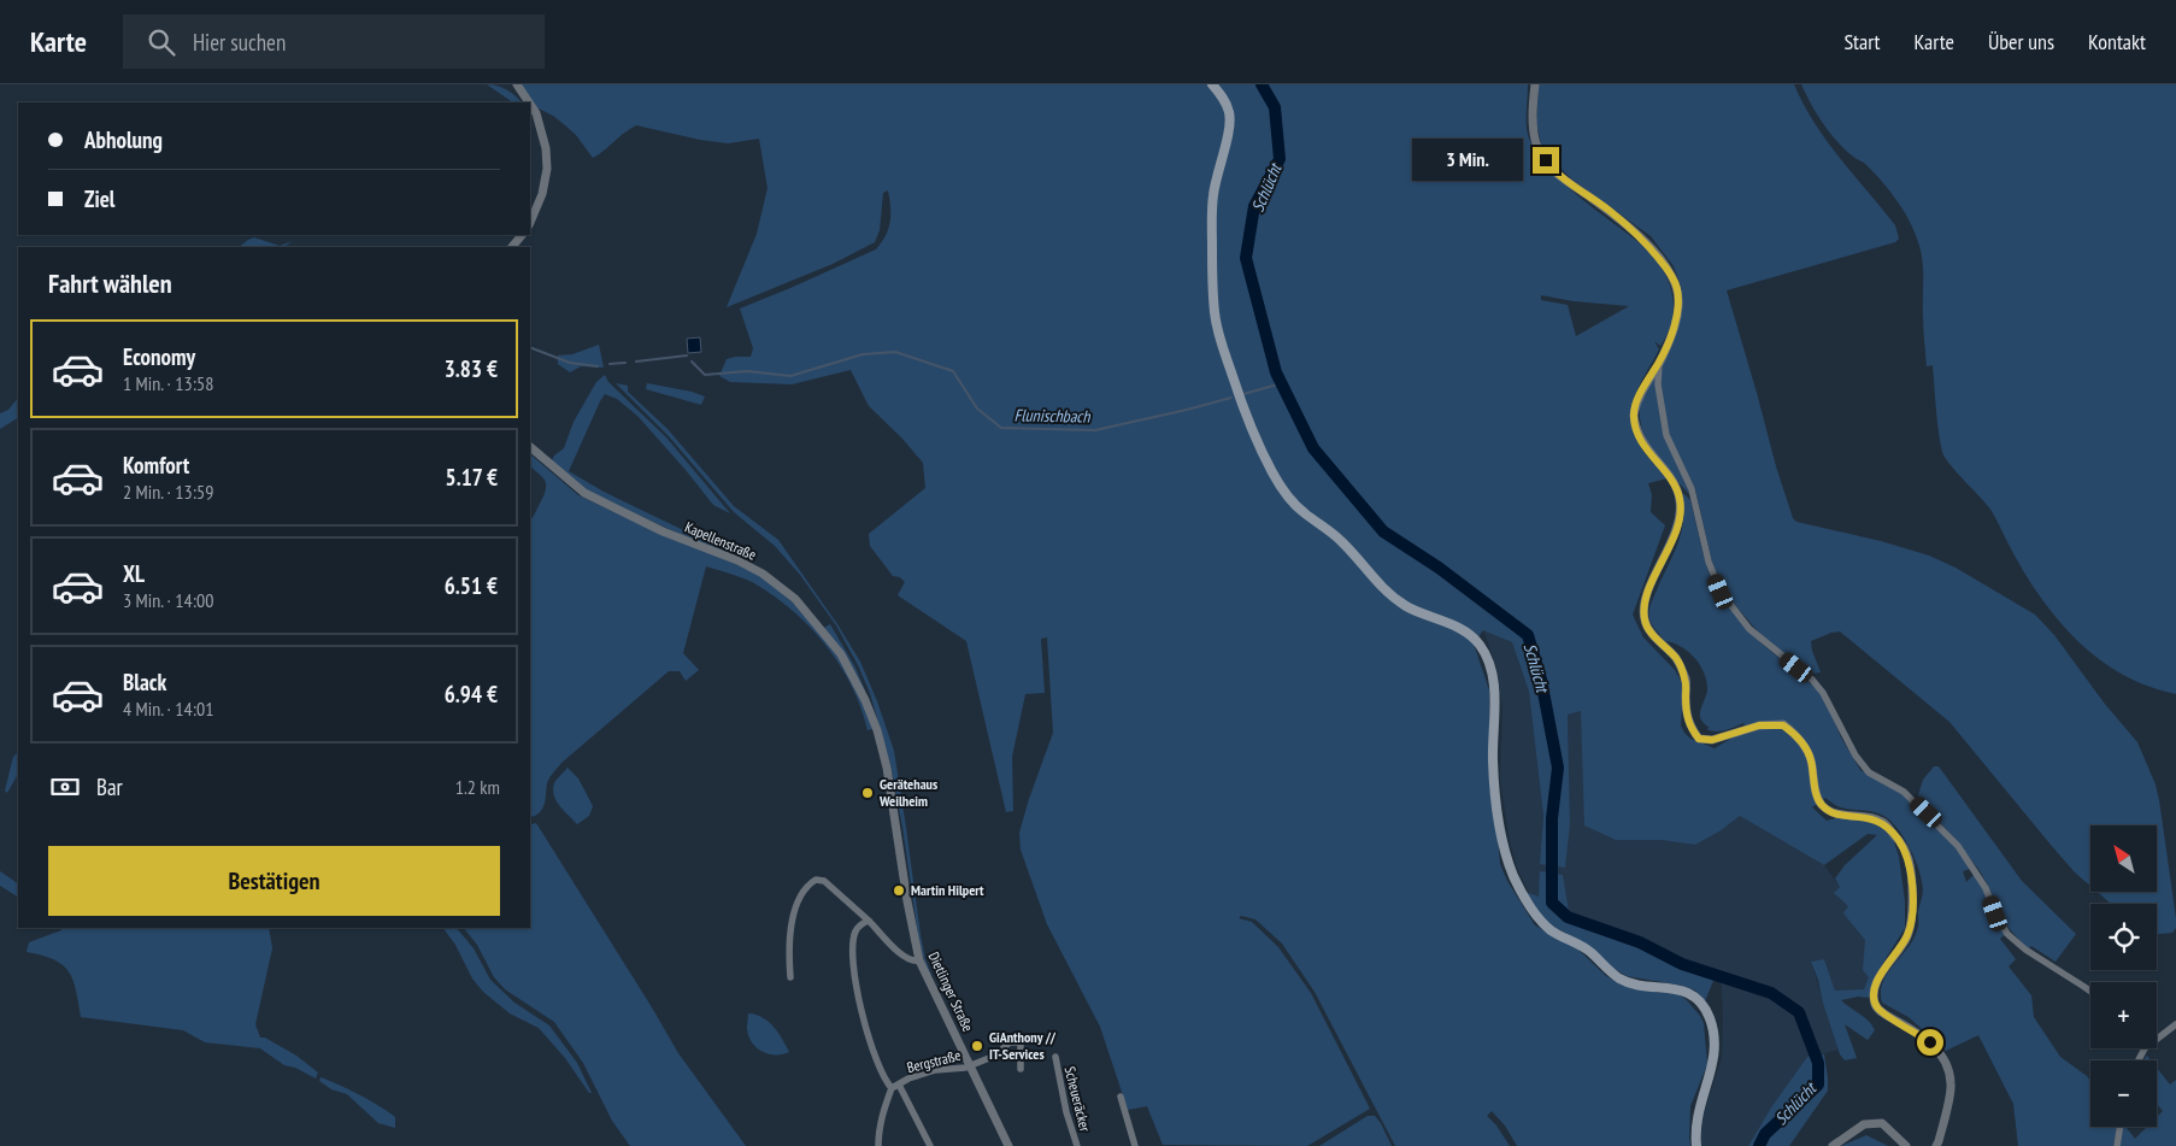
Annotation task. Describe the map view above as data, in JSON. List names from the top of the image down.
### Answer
{
  "streets": {
    "street": [
      "Kapellenstraße",
      "Dietlinger Straße",
      "Bergstraße",
      "Scheueräcker"
    ]
  },
  "crossings": [
    ["Kapellenstraße", "Dietlinger Straße"],
    ["Dietlinger Straße", "Bergstraße"]
  ],
  "water": ["Schlücht", "Flunischbach"],
  "places": ["Gerätehaus Weilheim", "Martin Hilpert", "GiAnthony // IT-Services"],
  "north": "top left",
  "page": {
    "header": "Karte",
    "search": "Hier suchen",
    "nav": [
      "Start",
      "Karte",
      "Über uns",
      "Kontakt"
    ],
    "banner": ["Abholung", "Ziel"],
    "bubble": "3 Min.",
    "heading": "Fahrt wählen",
    "list": [
      {
        "name": "Economy",
        "note": "1 Min. · 13:58",
        "value": "3.83 €"
      },
      {
        "name": "Komfort",
        "note": "2 Min. · 13:59",
        "value": "5.17 €"
      },
      {
        "name": "XL",
        "note": "3 Min. · 14:00",
        "value": "6.51 €"
      },
      {
        "name": "Black",
        "note": "4 Min. · 14:01",
        "value": "6.94 €"
      }
    ],
    "pay": ["Bar", "1.2 km"],
    "map_buttons": ["+", "−"],
    "buttons": "Bestätigen"
  }
}
